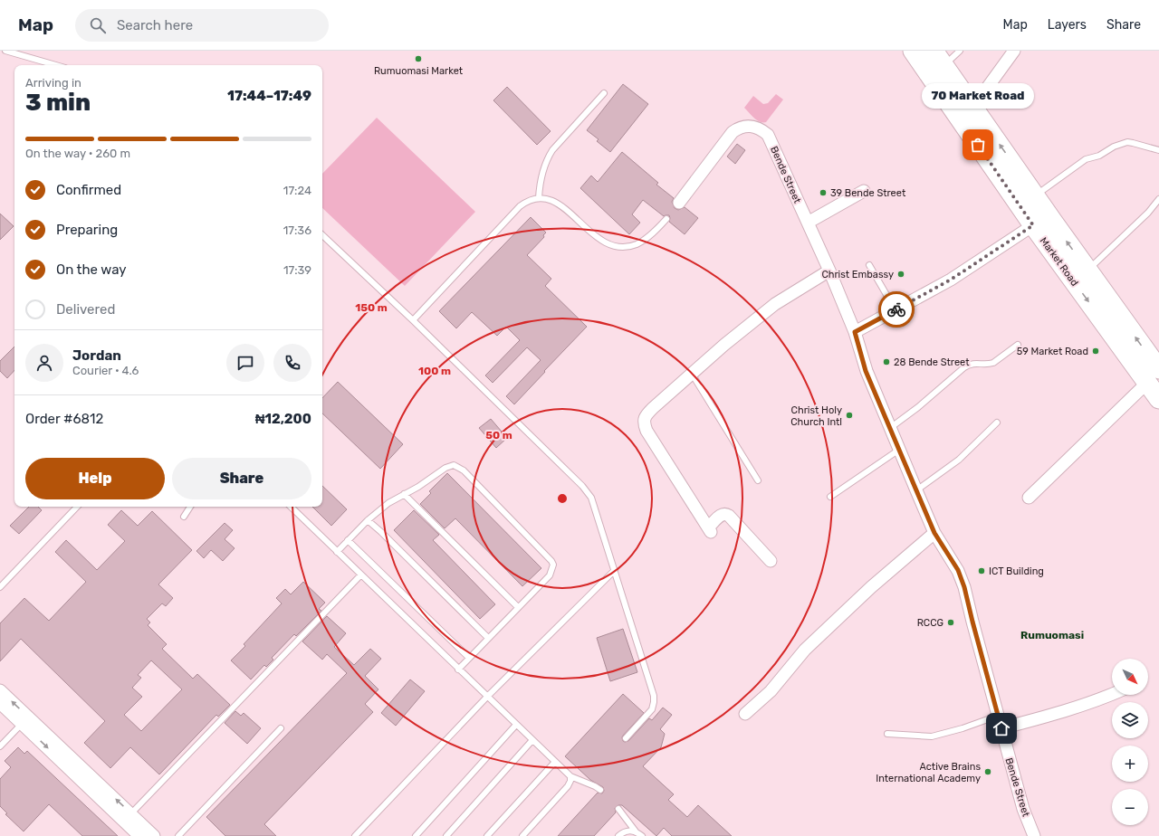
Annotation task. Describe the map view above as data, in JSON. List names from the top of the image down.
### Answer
{
  "streets": {
    "main road": ["Market Road"],
    "street": ["Bende Street"]
  },
  "districts": ["Rumuomasi"],
  "places": [
    "Rumuomasi Market",
    "70 Market Road",
    "39 Bende Street",
    "Christ Embassy",
    "59 Market Road",
    "28 Bende Street",
    "Christ Holy Church Intl",
    "ICT Building",
    "RCCG",
    "Active Brains International Academy"
  ],
  "north": "bottom right",
  "page": {
    "header": "Map",
    "search": "Search here",
    "nav": ["Map", "Layers", "Share"],
    "heading": ["3 min", "Arriving in", "17:44–17:49"],
    "panel": [
      "Jordan",
      "Courier · 4.6",
      "Order #6812",
      "₦12,200"
    ],
    "bubble": "70 Market Road",
    "bar": "On the way · 260 m",
    "list": [
      ["Confirmed", "17:24"],
      ["Preparing", "17:36"],
      ["On the way", "17:39"],
      "Delivered"
    ],
    "buttons": ["Help", "Share"],
    "map_buttons": ["+", "−"]
  },
  "rings": ["150 m", "100 m", "50 m"]
}
